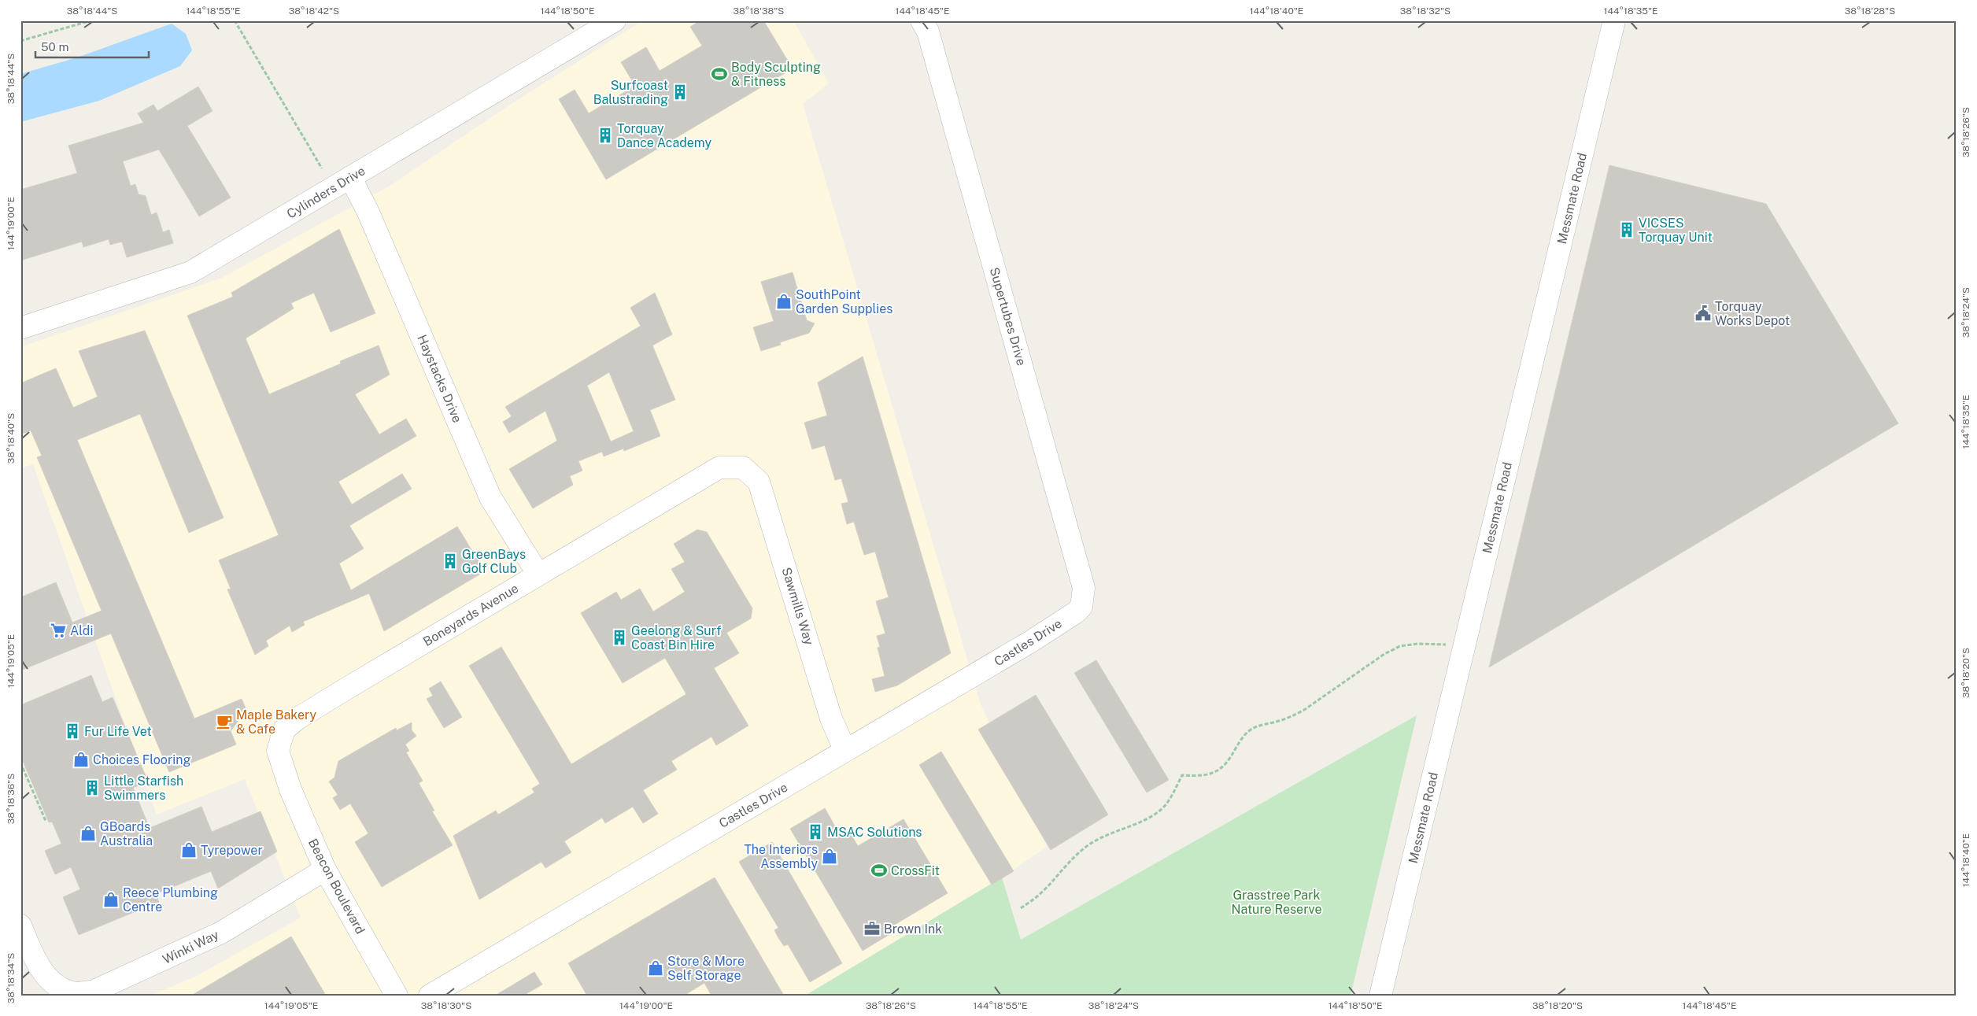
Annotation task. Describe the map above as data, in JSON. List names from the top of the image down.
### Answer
{
  "streets": {
    "street": [
      "Cylinders Drive",
      "Messmate Road",
      "Supertubes Drive",
      "Haystacks Drive",
      "Sawmills Way",
      "Boneyards Avenue",
      "Castles Drive",
      "Beacon Boulevard",
      "Winki Way"
    ]
  },
  "crossings": [
    ["Cylinders Drive", "Haystacks Drive"],
    ["Supertubes Drive", "Castles Drive"],
    ["Haystacks Drive", "Boneyards Avenue"],
    ["Sawmills Way", "Boneyards Avenue"],
    ["Sawmills Way", "Castles Drive"],
    ["Boneyards Avenue", "Beacon Boulevard"],
    ["Beacon Boulevard", "Winki Way"]
  ],
  "parks": ["Grasstree Park Nature Reserve"],
  "places": {
    "sports": ["Body Sculpting & Fitness", "CrossFit"],
    "building": [
      "Surfcoast Balustrading",
      "Torquay Dance Academy",
      "VICSES Torquay Unit",
      "GreenBays Golf Club",
      "Geelong & Surf Coast Bin Hire",
      "Fur Life Vet",
      "Little Starfish Swimmers",
      "MSAC Solutions"
    ],
    "shop": [
      "SouthPoint Garden Supplies",
      "Choices Flooring",
      "GBoards Australia",
      "Tyrepower",
      "The Interiors Assembly",
      "Reece Plumbing Centre",
      "Store & More Self Storage"
    ],
    "public building": ["Torquay Works Depot"],
    "supermarket": ["Aldi"],
    "cafe": ["Maple Bakery & Cafe"],
    "office": ["Brown Ink"]
  },
  "scale_bar": "50 m",
  "coordinates": [
    "38°18'44\"S",
    "144°18'55\"E",
    "38°18'42\"S",
    "144°18'50\"E",
    "38°18'38\"S",
    "144°18'45\"E",
    "144°18'40\"E",
    "38°18'32\"S",
    "144°18'35\"E",
    "38°18'28\"S",
    "38°18'26\"S",
    "144°19'00\"E",
    "38°18'24\"S",
    "38°18'40\"S",
    "144°19'05\"E",
    "38°18'20\"S",
    "38°18'36\"S",
    "38°18'34\"S",
    "38°18'30\"S"
  ]
}
